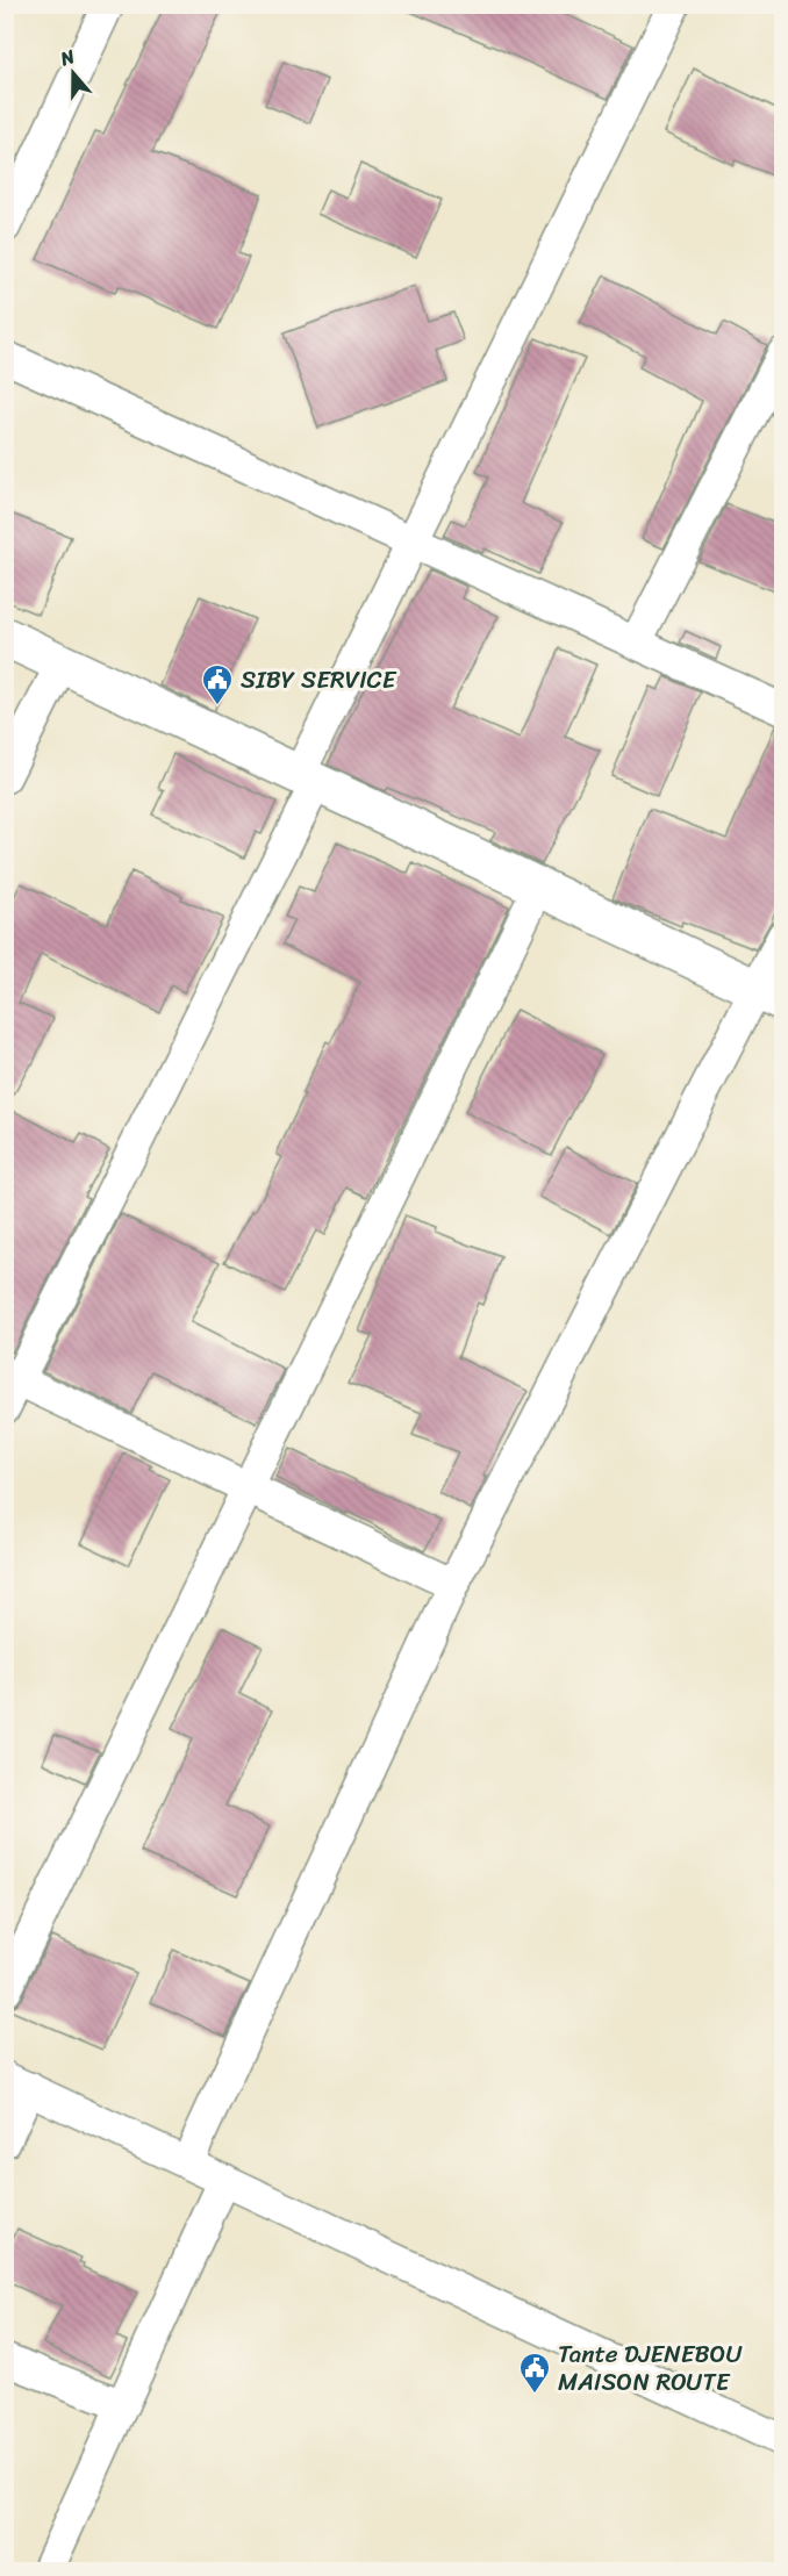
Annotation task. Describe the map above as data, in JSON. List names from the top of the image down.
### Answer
{
  "places": {
    "public building": ["SIBY SERVICE", "Tante DJENEBOU MAISON ROUTE"]
  },
  "north": "top"
}
